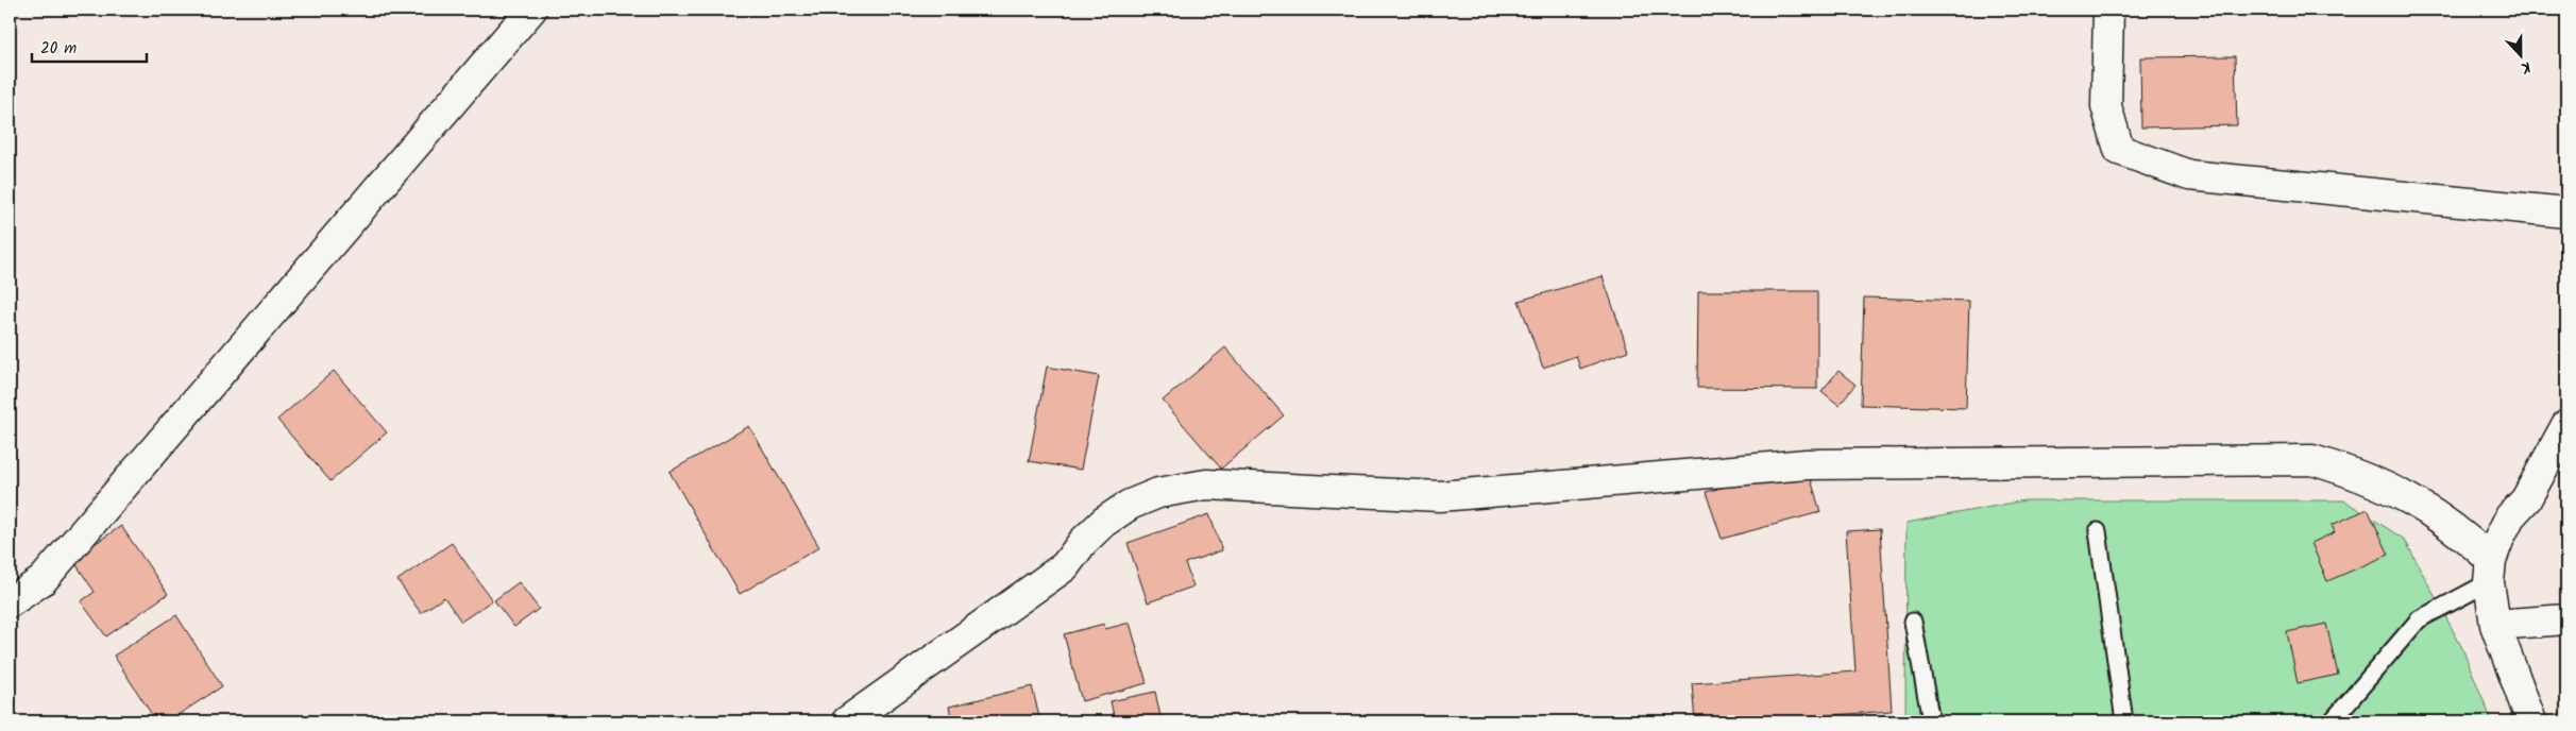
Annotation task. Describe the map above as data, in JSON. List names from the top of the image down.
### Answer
{
  "scale_bar": "20 m",
  "north": "bottom"
}
